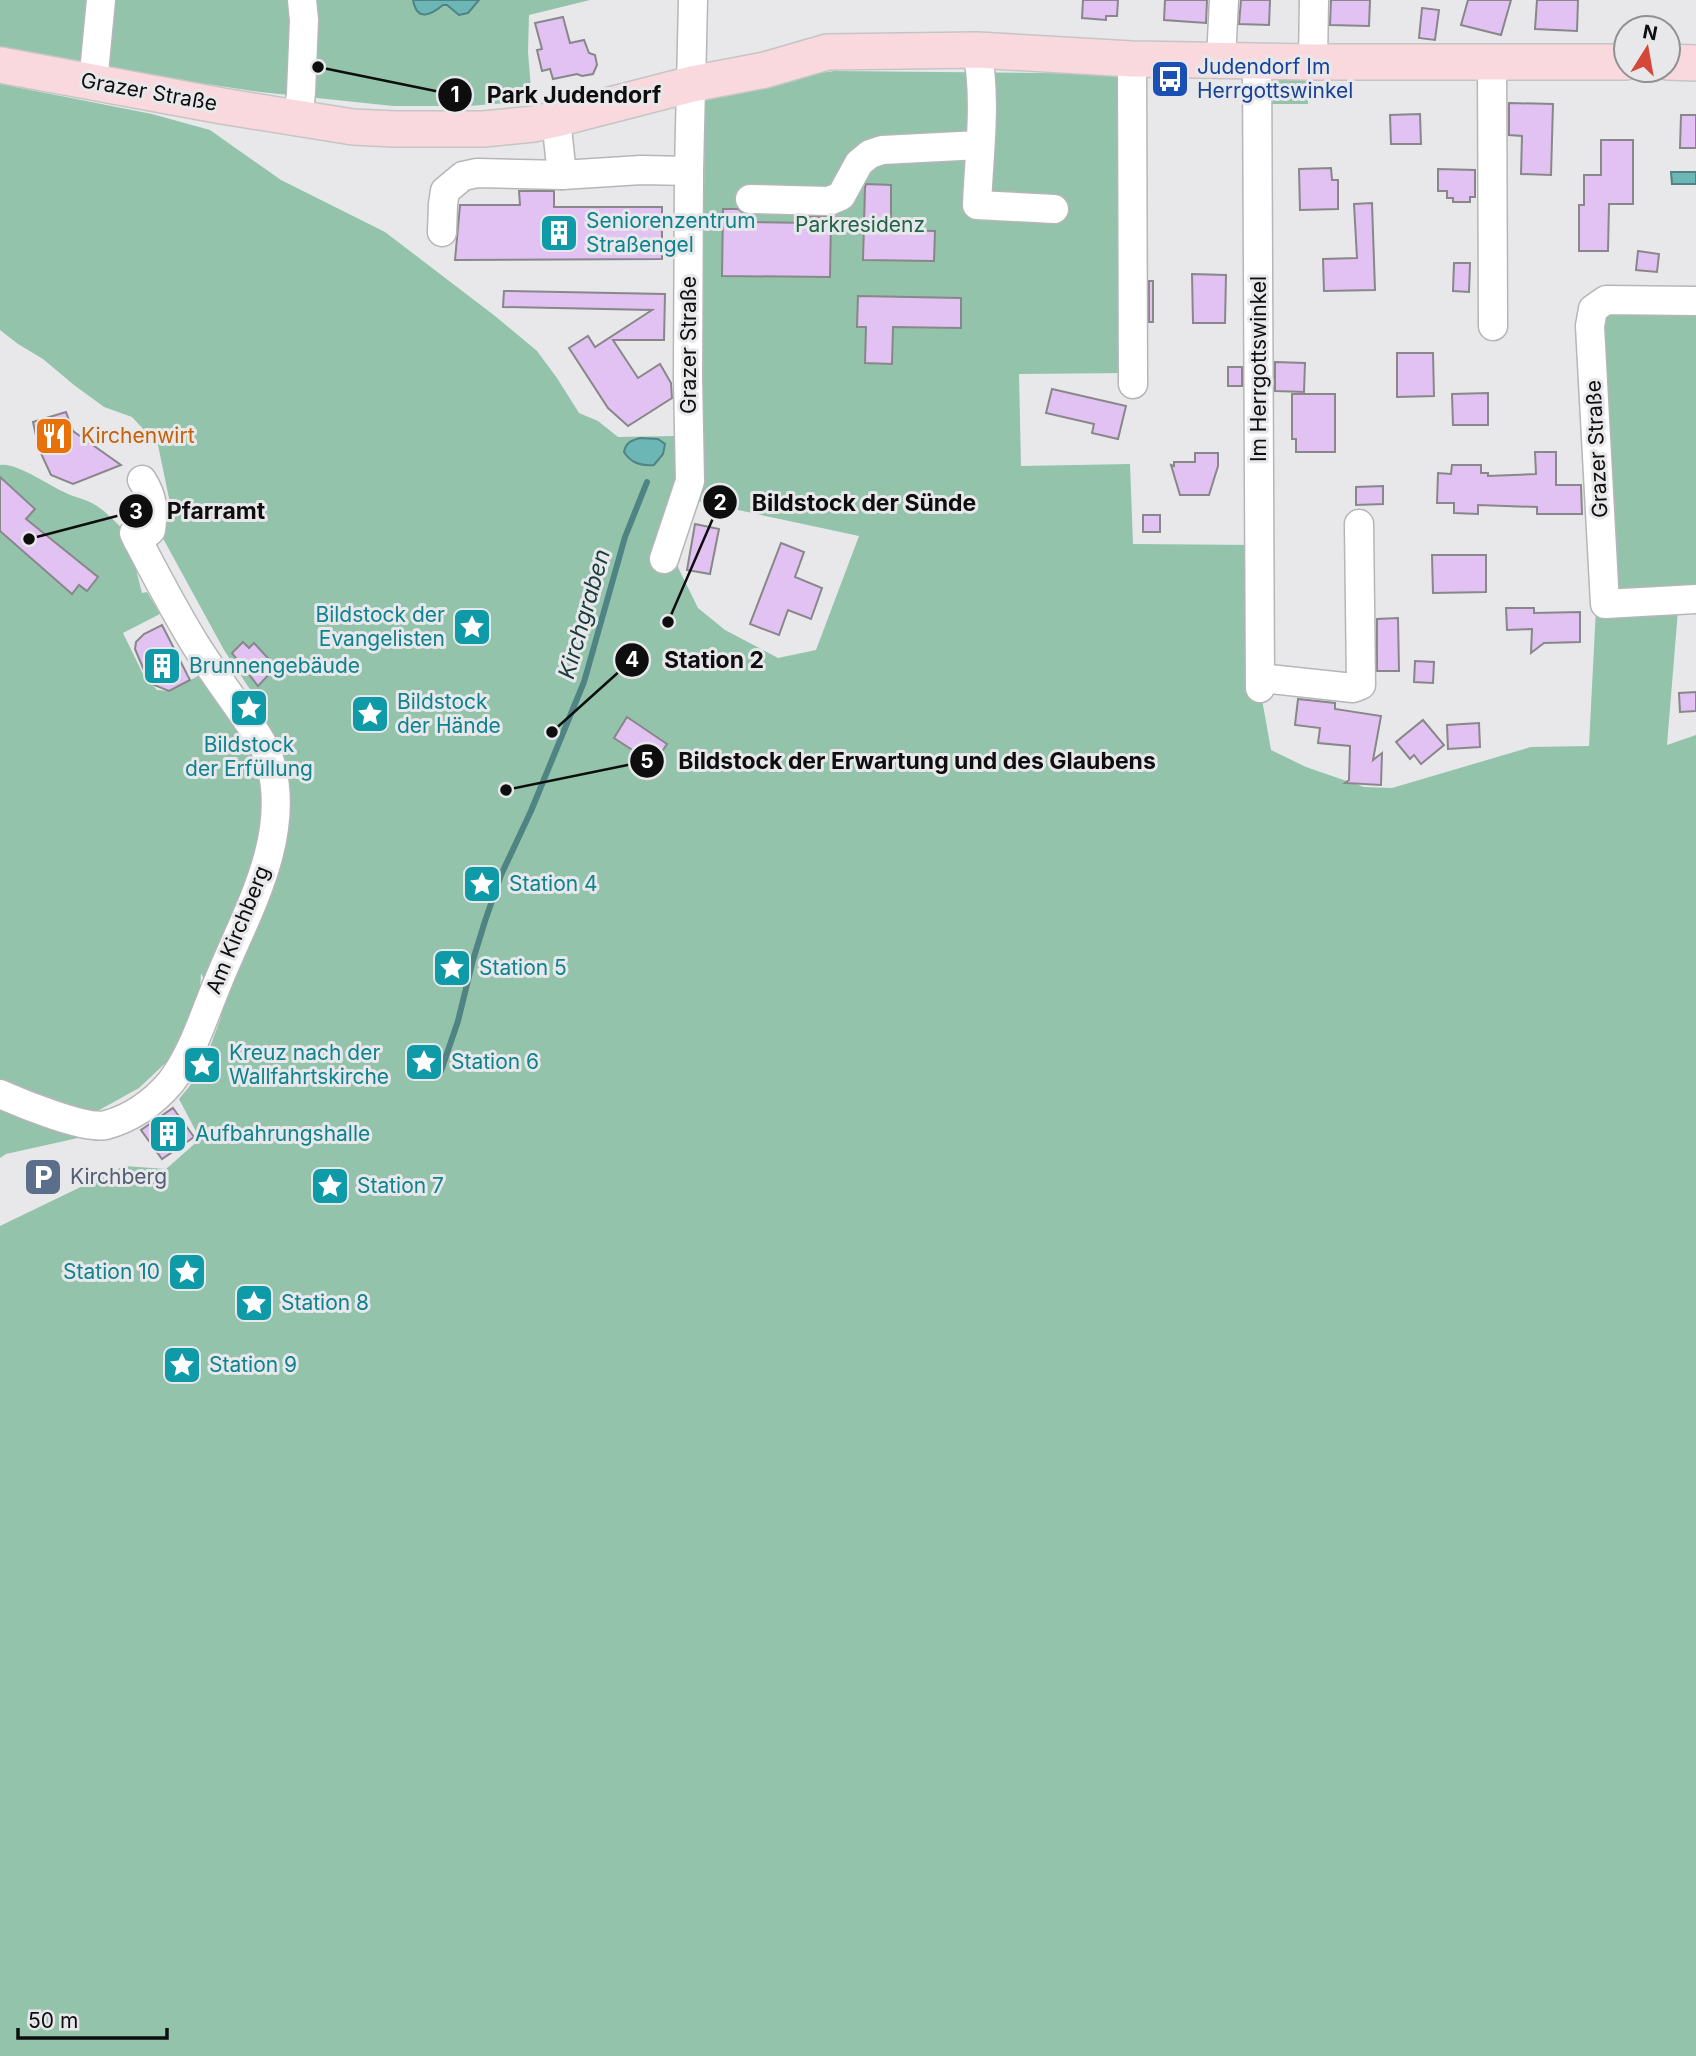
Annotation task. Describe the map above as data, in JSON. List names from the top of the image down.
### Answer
{
  "streets": {
    "main road": ["Grazer Straße"],
    "street": ["Im Herrgottswinkel", "Am Kirchberg"]
  },
  "crossings": [
    ["Grazer Straße", "Im Herrgottswinkel"]
  ],
  "water": ["Kirchgraben"],
  "parks": ["Parkresidenz"],
  "places": {
    "other": [
      "Park Judendorf",
      "Pfarramt",
      "Bildstock der Sünde",
      "Station 2",
      "Bildstock der Erwartung und des Glaubens"
    ],
    "bus stop": ["Judendorf Im Herrgottswinkel"],
    "building": ["Seniorenzentrum Straßengel", "Brunnengebäude", "Aufbahrungshalle"],
    "restaurant": ["Kirchenwirt"],
    "place": [
      "Bildstock der Evangelisten",
      "Bildstock der Erfüllung",
      "Bildstock der Hände",
      "Station 4",
      "Station 5",
      "Station 6",
      "Kreuz nach der Wallfahrtskirche",
      "Station 7",
      "Station 10",
      "Station 8",
      "Station 9"
    ],
    "parking": ["Kirchberg"]
  },
  "scale_bar": "50 m",
  "north": "top"
}
